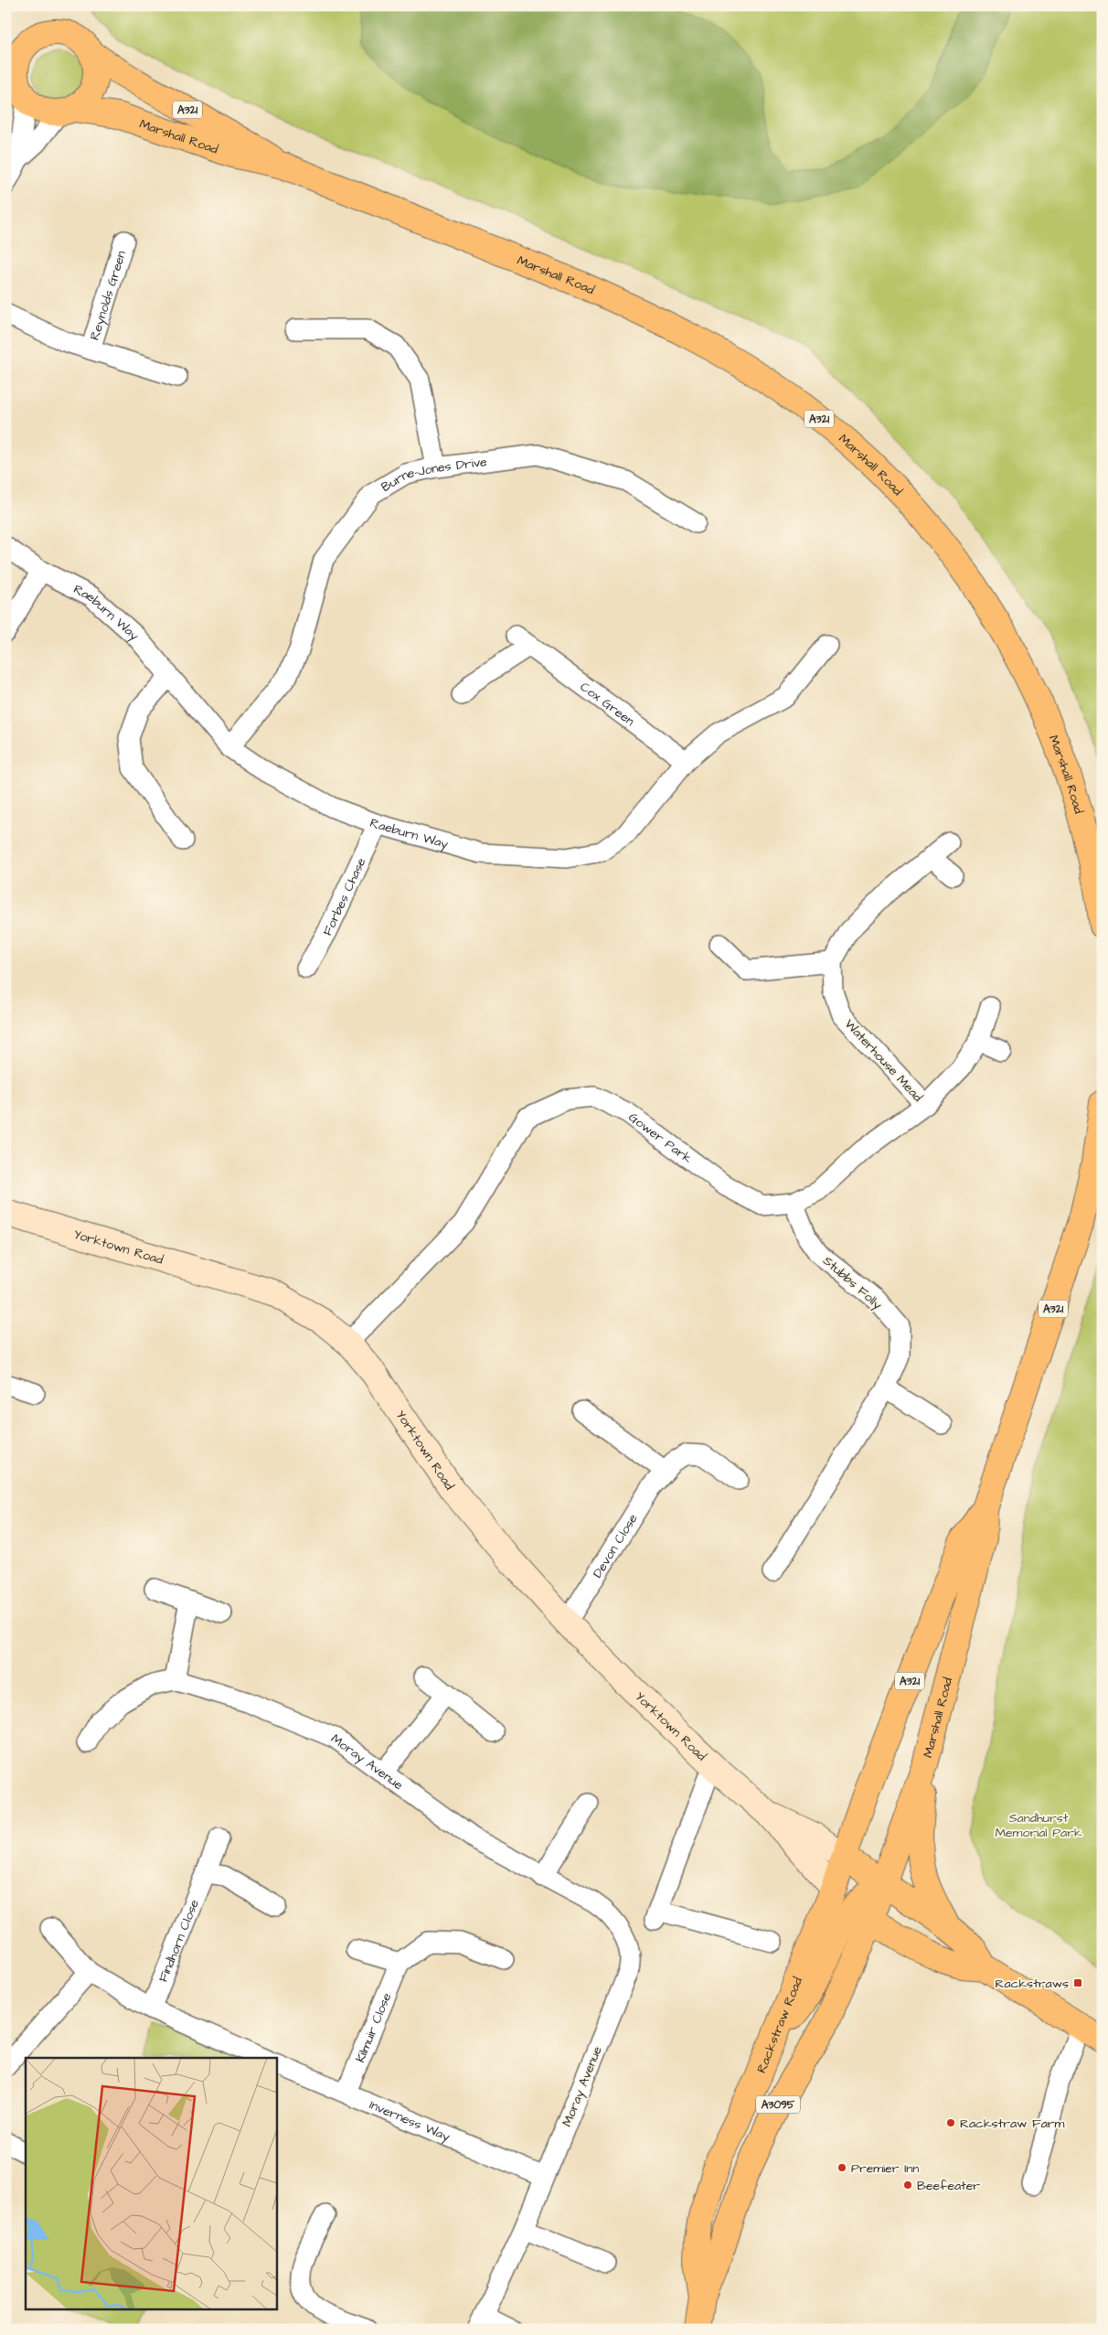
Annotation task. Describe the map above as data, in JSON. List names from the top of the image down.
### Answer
{
  "streets": {
    "main road": [
      "A321",
      "Marshall Road",
      "Yorktown Road",
      "Rackstraw Road",
      "A3095"
    ],
    "street": [
      "Reynolds Green",
      "Burne-Jones Drive",
      "Raeburn Way",
      "Cox Green",
      "Forbes Chase",
      "Waterhouse Mead",
      "Gower Park",
      "Stubbs Folly",
      "Devon Close",
      "Moray Avenue",
      "Findhorn Close",
      "Kilmuir Close",
      "Inverness Way"
    ]
  },
  "crossings": [
    ["A321", "Marshall Road"],
    ["Marshall Road", "Yorktown Road"],
    ["Marshall Road", "Rackstraw Road"],
    ["Marshall Road", "A3095"],
    ["Burne-Jones Drive", "Raeburn Way"],
    ["Raeburn Way", "Cox Green"],
    ["Raeburn Way", "Forbes Chase"],
    ["Waterhouse Mead", "Gower Park"],
    ["Gower Park", "Yorktown Road"],
    ["Gower Park", "Stubbs Folly"],
    ["Yorktown Road", "Devon Close"],
    ["Yorktown Road", "Rackstraw Road"],
    ["Yorktown Road", "A3095"],
    ["Moray Avenue", "Inverness Way"],
    ["Rackstraw Road", "A3095"],
    ["Kilmuir Close", "Inverness Way"]
  ],
  "parks": ["Sandhurst Memorial Park"],
  "places": {
    "transit": ["Rackstraws"],
    "other": ["Rackstraw Farm", "Premier Inn", "Beefeater"]
  }
}
